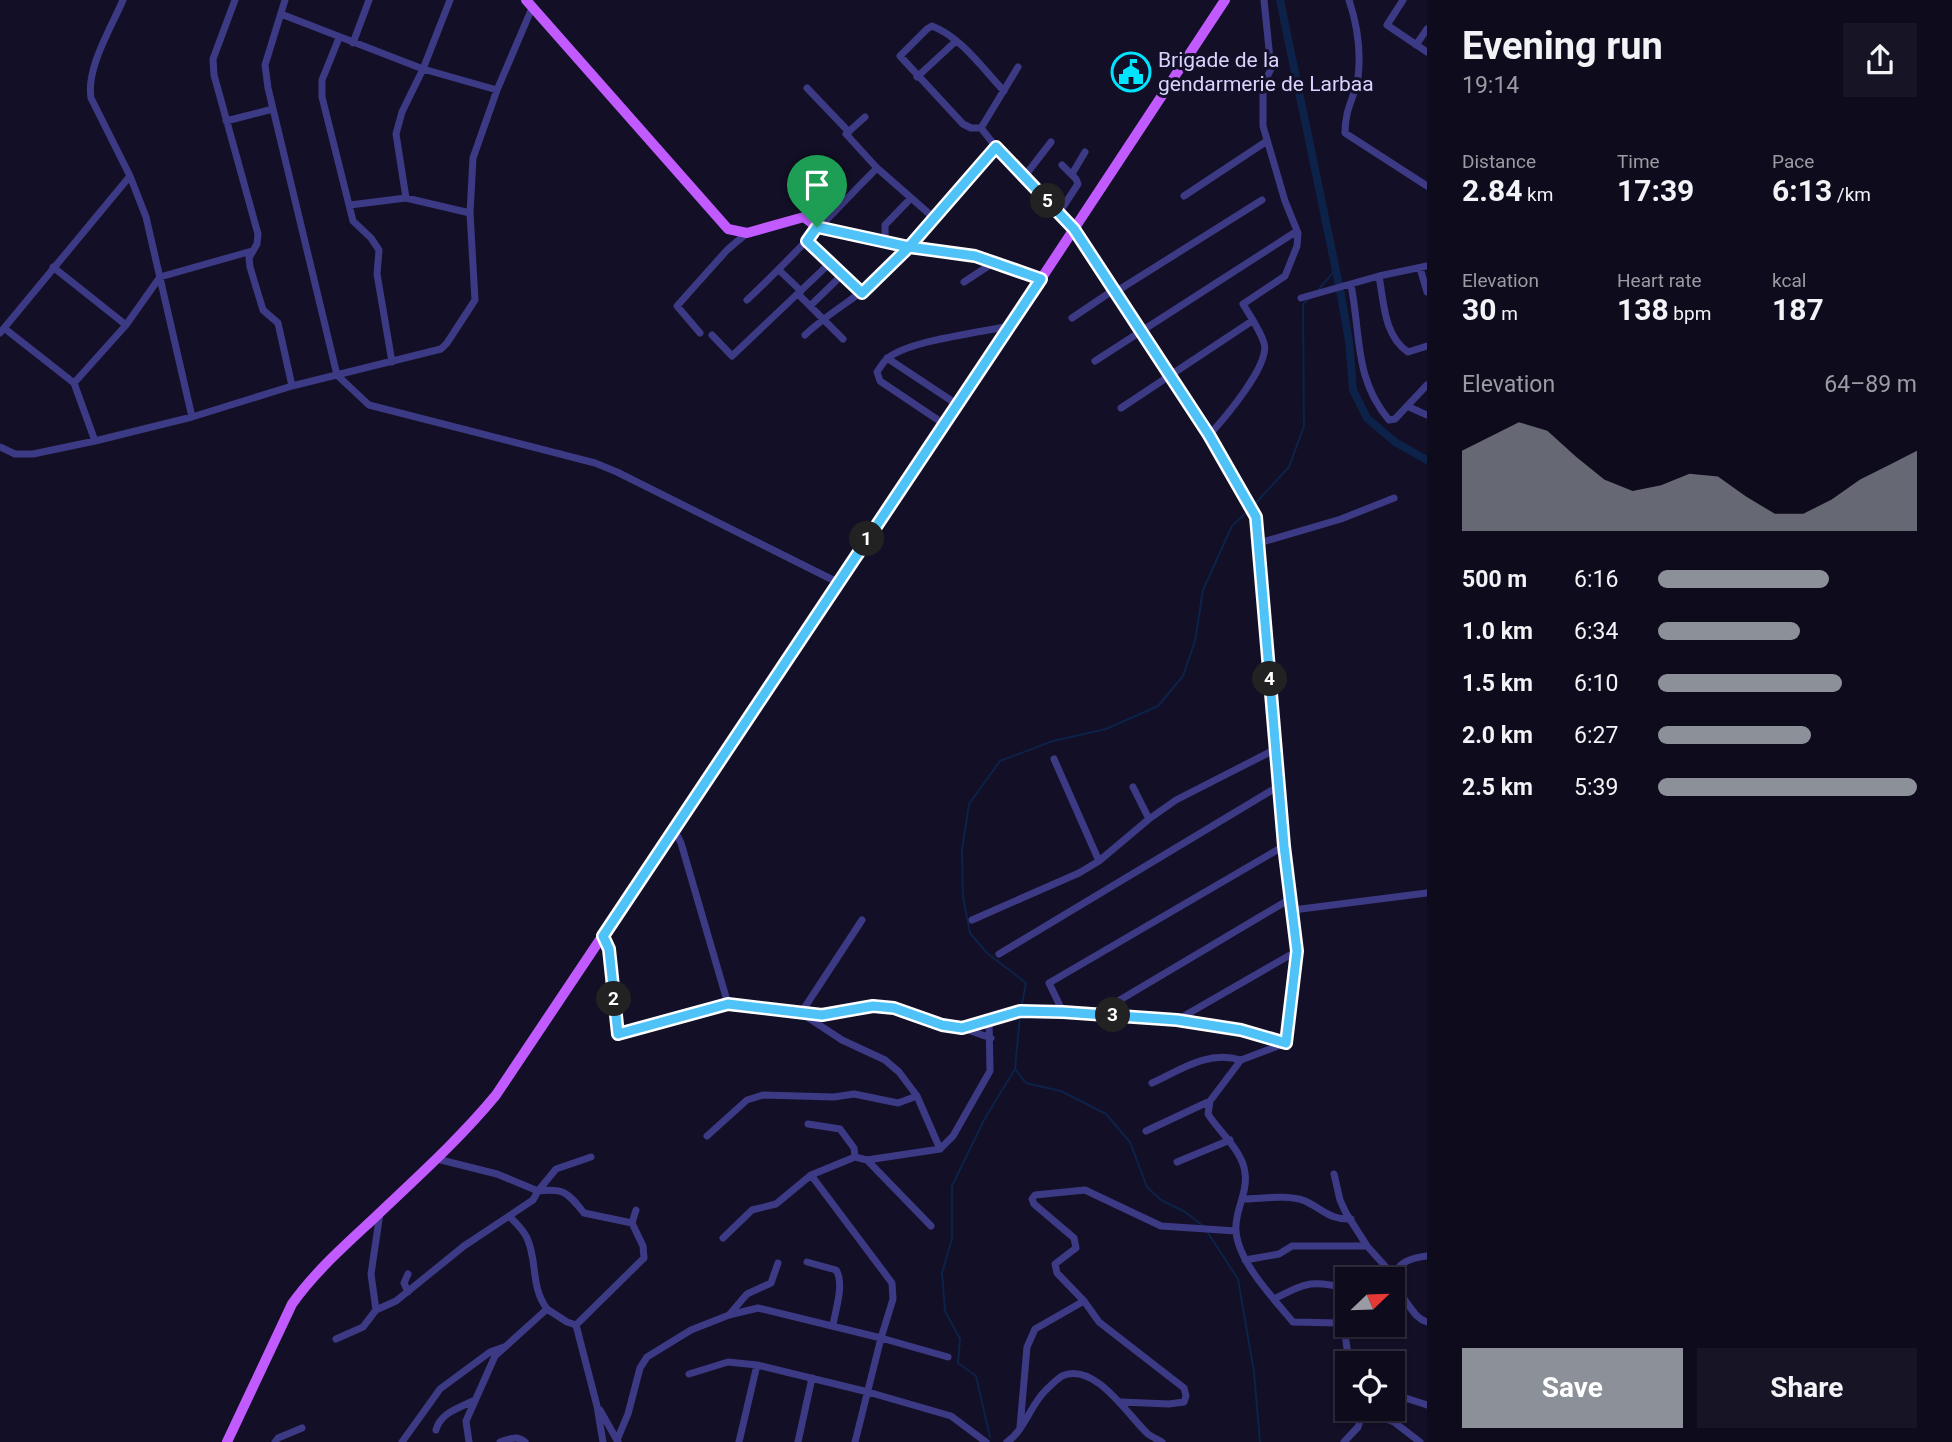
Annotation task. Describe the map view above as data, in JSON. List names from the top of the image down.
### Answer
{
  "places": {
    "public building": ["Brigade de la gendarmerie de Larbaa"]
  },
  "north": "top right",
  "page": {
    "heading": ["Evening run", "19:14"],
    "stats": [
      ["Distance", "2.84 km"],
      ["Time", "17:39"],
      ["Pace", "6:13 /km"],
      ["Elevation", "30 m"],
      ["Heart rate", "138 bpm"],
      ["kcal", "187"]
    ],
    "pins": [
      "5",
      "1",
      "4",
      "2",
      "3"
    ],
    "chart": ["Elevation", "64–89 m"],
    "list": [
      {
        "name": "500 m",
        "note": "6:16"
      },
      {
        "name": "1.0 km",
        "note": "6:34"
      },
      {
        "name": "1.5 km",
        "note": "6:10"
      },
      {
        "name": "2.0 km",
        "note": "6:27"
      },
      {
        "name": "2.5 km",
        "note": "5:39"
      }
    ],
    "buttons": ["Save", "Share"]
  }
}
